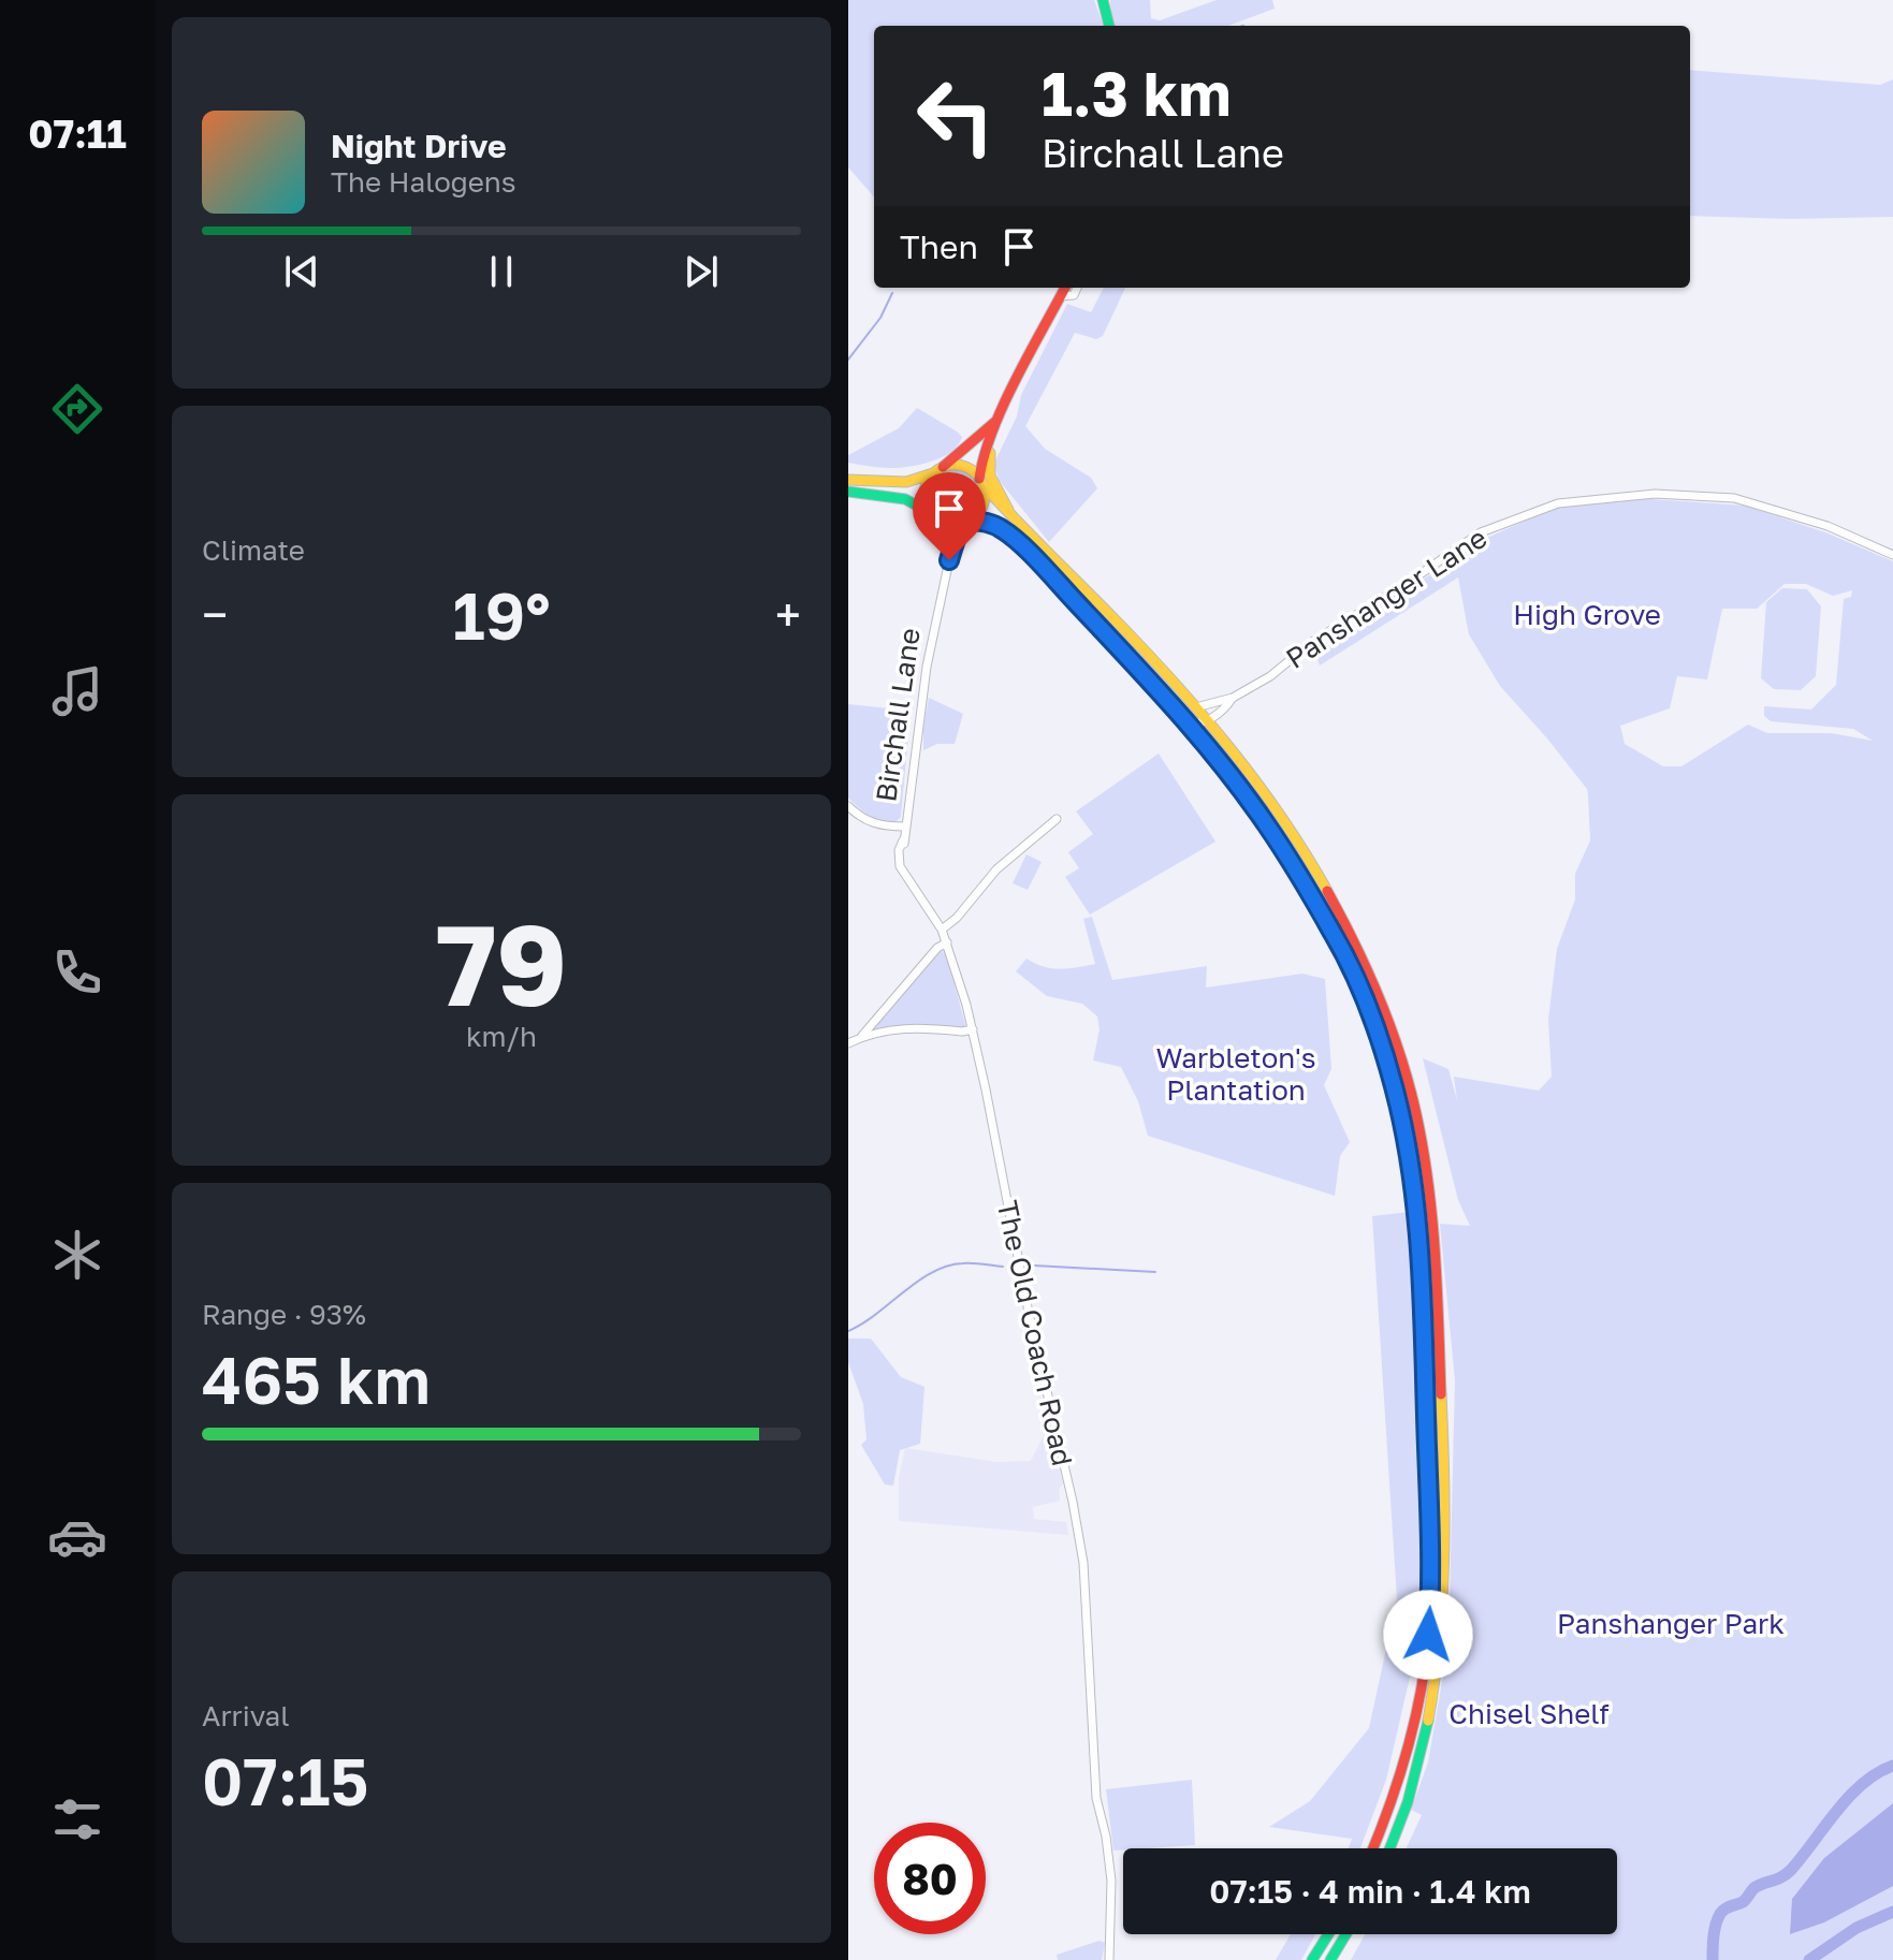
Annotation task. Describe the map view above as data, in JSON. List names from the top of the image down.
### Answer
{
  "streets": {
    "street": ["Panshanger Lane", "Birchall Lane", "The Old Coach Road"]
  },
  "crossings": [
    ["Birchall Lane", "The Old Coach Road"]
  ],
  "parks": [
    "High Grove",
    "Warbleton's Plantation",
    "Panshanger Park",
    "Chisel Shelf"
  ],
  "page": {
    "tabs": "07:11",
    "turn": ["1.3 km", "Birchall Lane"],
    "song": ["Night Drive", "The Halogens"],
    "then": "Then",
    "tile": [
      "Climate",
      ["79", "km/h"],
      ["Range · 93%", "465 km"],
      ["Arrival", "07:15"]
    ],
    "heat": ["−", "19°", "+"],
    "limit": "80",
    "trip": "07:15 · 4 min · 1.4 km"
  }
}
